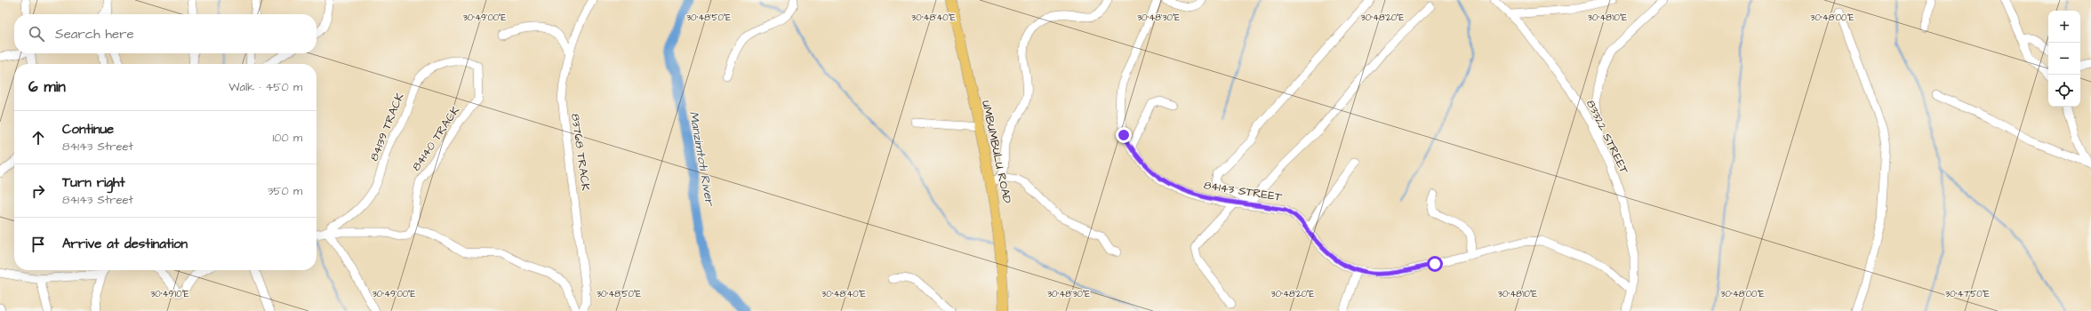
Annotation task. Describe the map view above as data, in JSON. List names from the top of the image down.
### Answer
{
  "streets": {
    "main road": ["UMBUMBULU ROAD"],
    "street": [
      "84139 TRACK",
      "83322 STREET",
      "84140 TRACK",
      "83768 TRACK",
      "84143 STREET"
    ]
  },
  "crossings": [
    ["84139 TRACK", "84140 TRACK"],
    ["83322 STREET", "84143 STREET"]
  ],
  "water": ["Manzimtoti River"],
  "page": {
    "map_buttons": ["+", "−"],
    "search": "Search here",
    "heading": ["6 min", "Walk · 450 m"],
    "list": [
      ["Continue", "84143 Street", "100 m"],
      ["Turn right", "84143 Street", "350 m"],
      "Arrive at destination"
    ]
  },
  "coordinates": [
    "30°49'00\"E",
    "30°48'50\"E",
    "30°48'40\"E",
    "30°48'30\"E",
    "30°48'20\"E",
    "30°48'10\"E",
    "30°48'00\"E",
    "30°49'10\"E",
    "30°47'50\"E"
  ]
}
